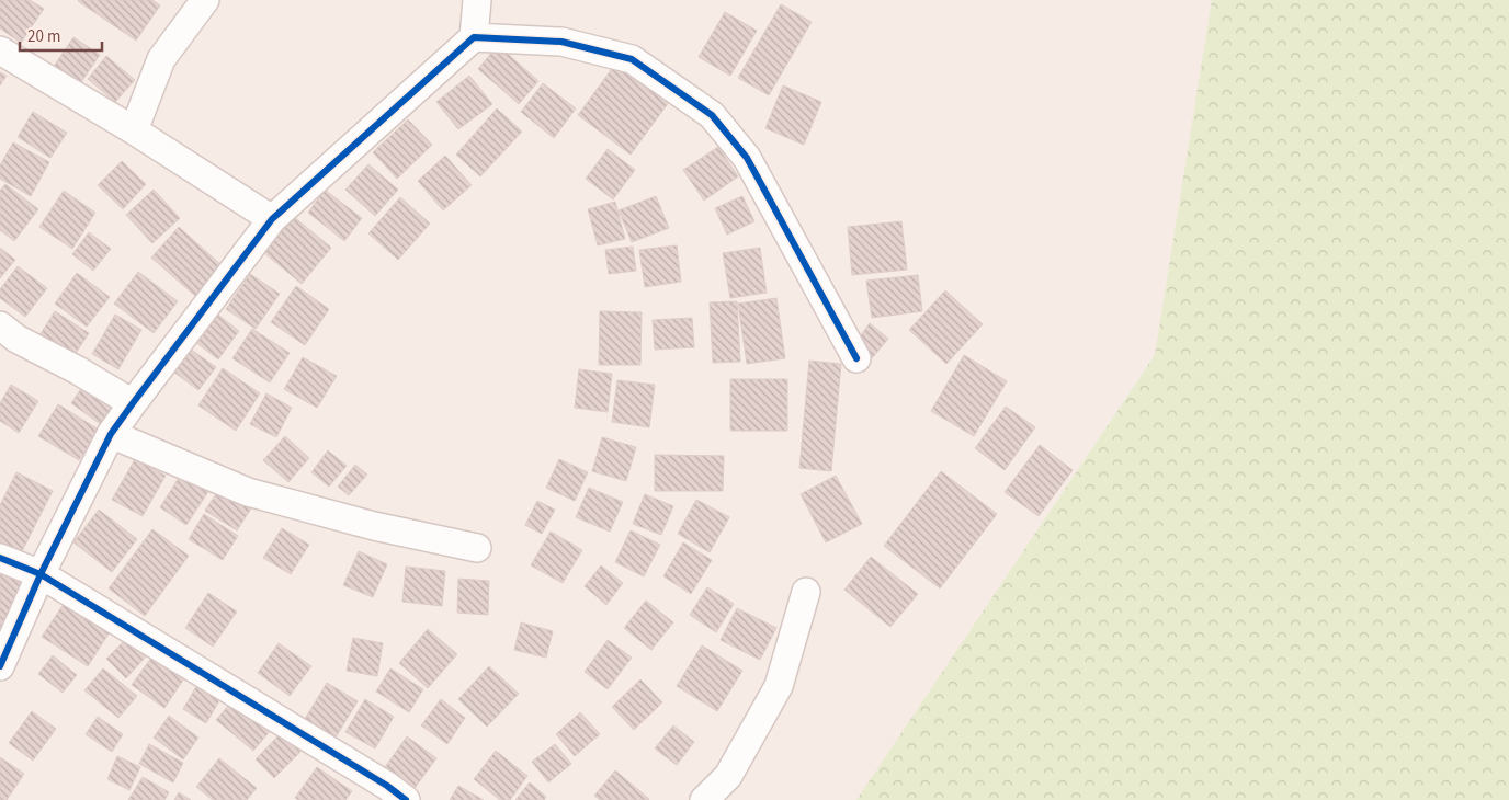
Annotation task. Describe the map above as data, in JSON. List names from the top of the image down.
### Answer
{
  "scale_bar": "20 m"
}
